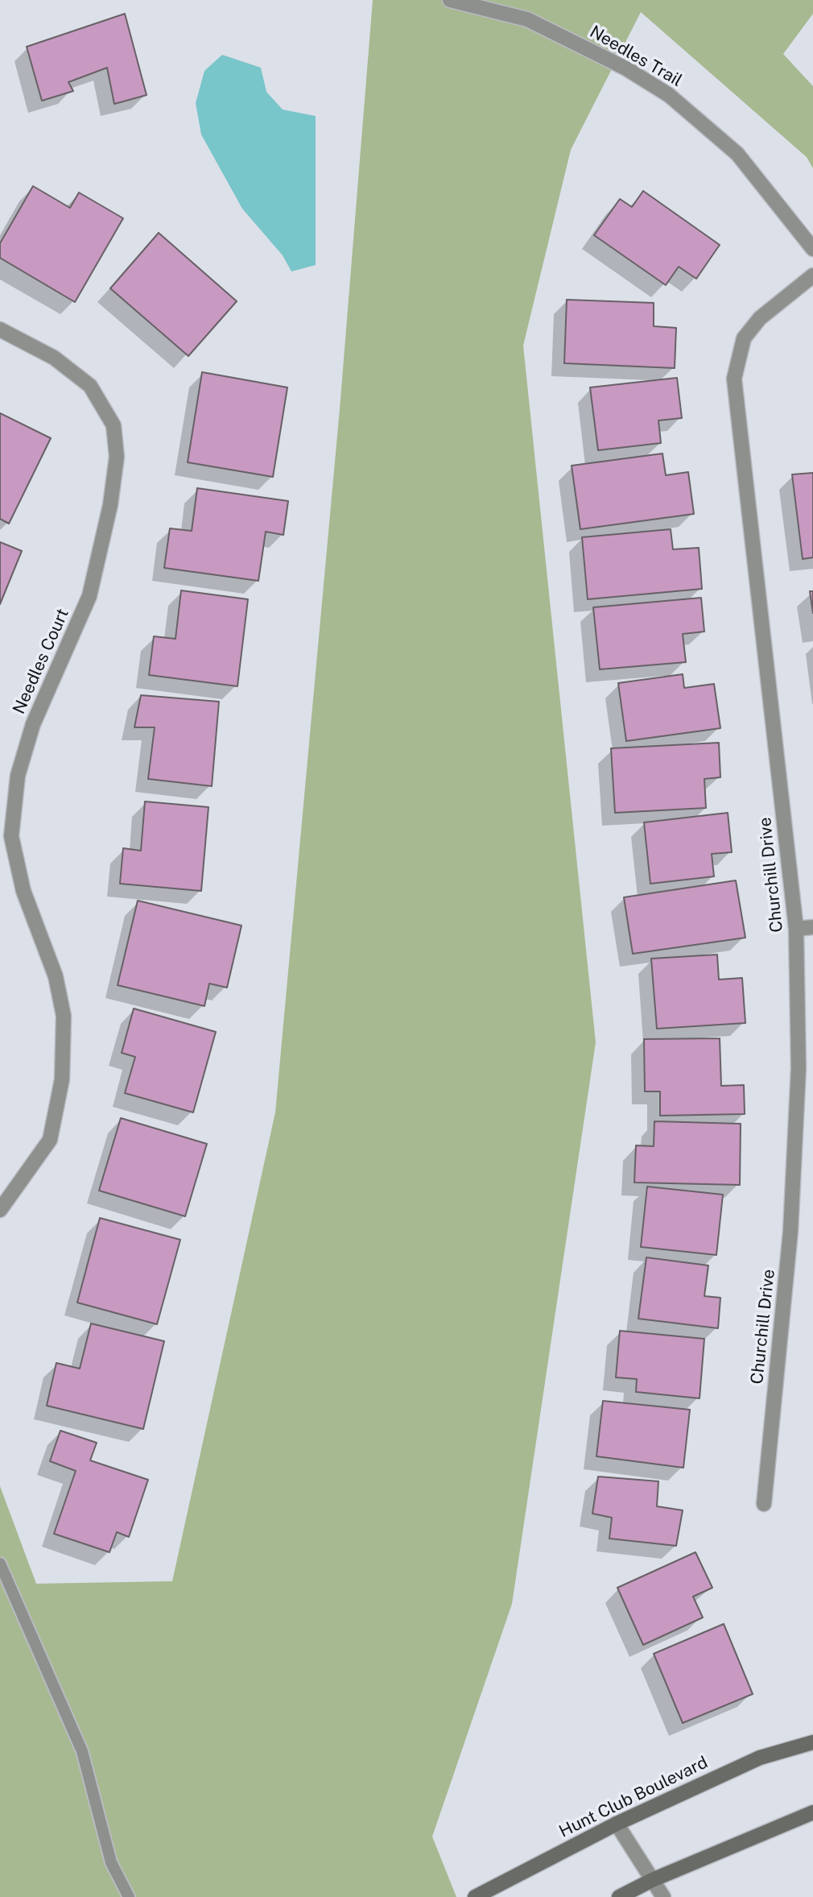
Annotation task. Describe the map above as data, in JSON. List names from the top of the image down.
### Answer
{
  "streets": {
    "street": [
      "Needles Trail",
      "Needles Court",
      "Churchill Drive",
      "Hunt Club Boulevard"
    ]
  }
}
